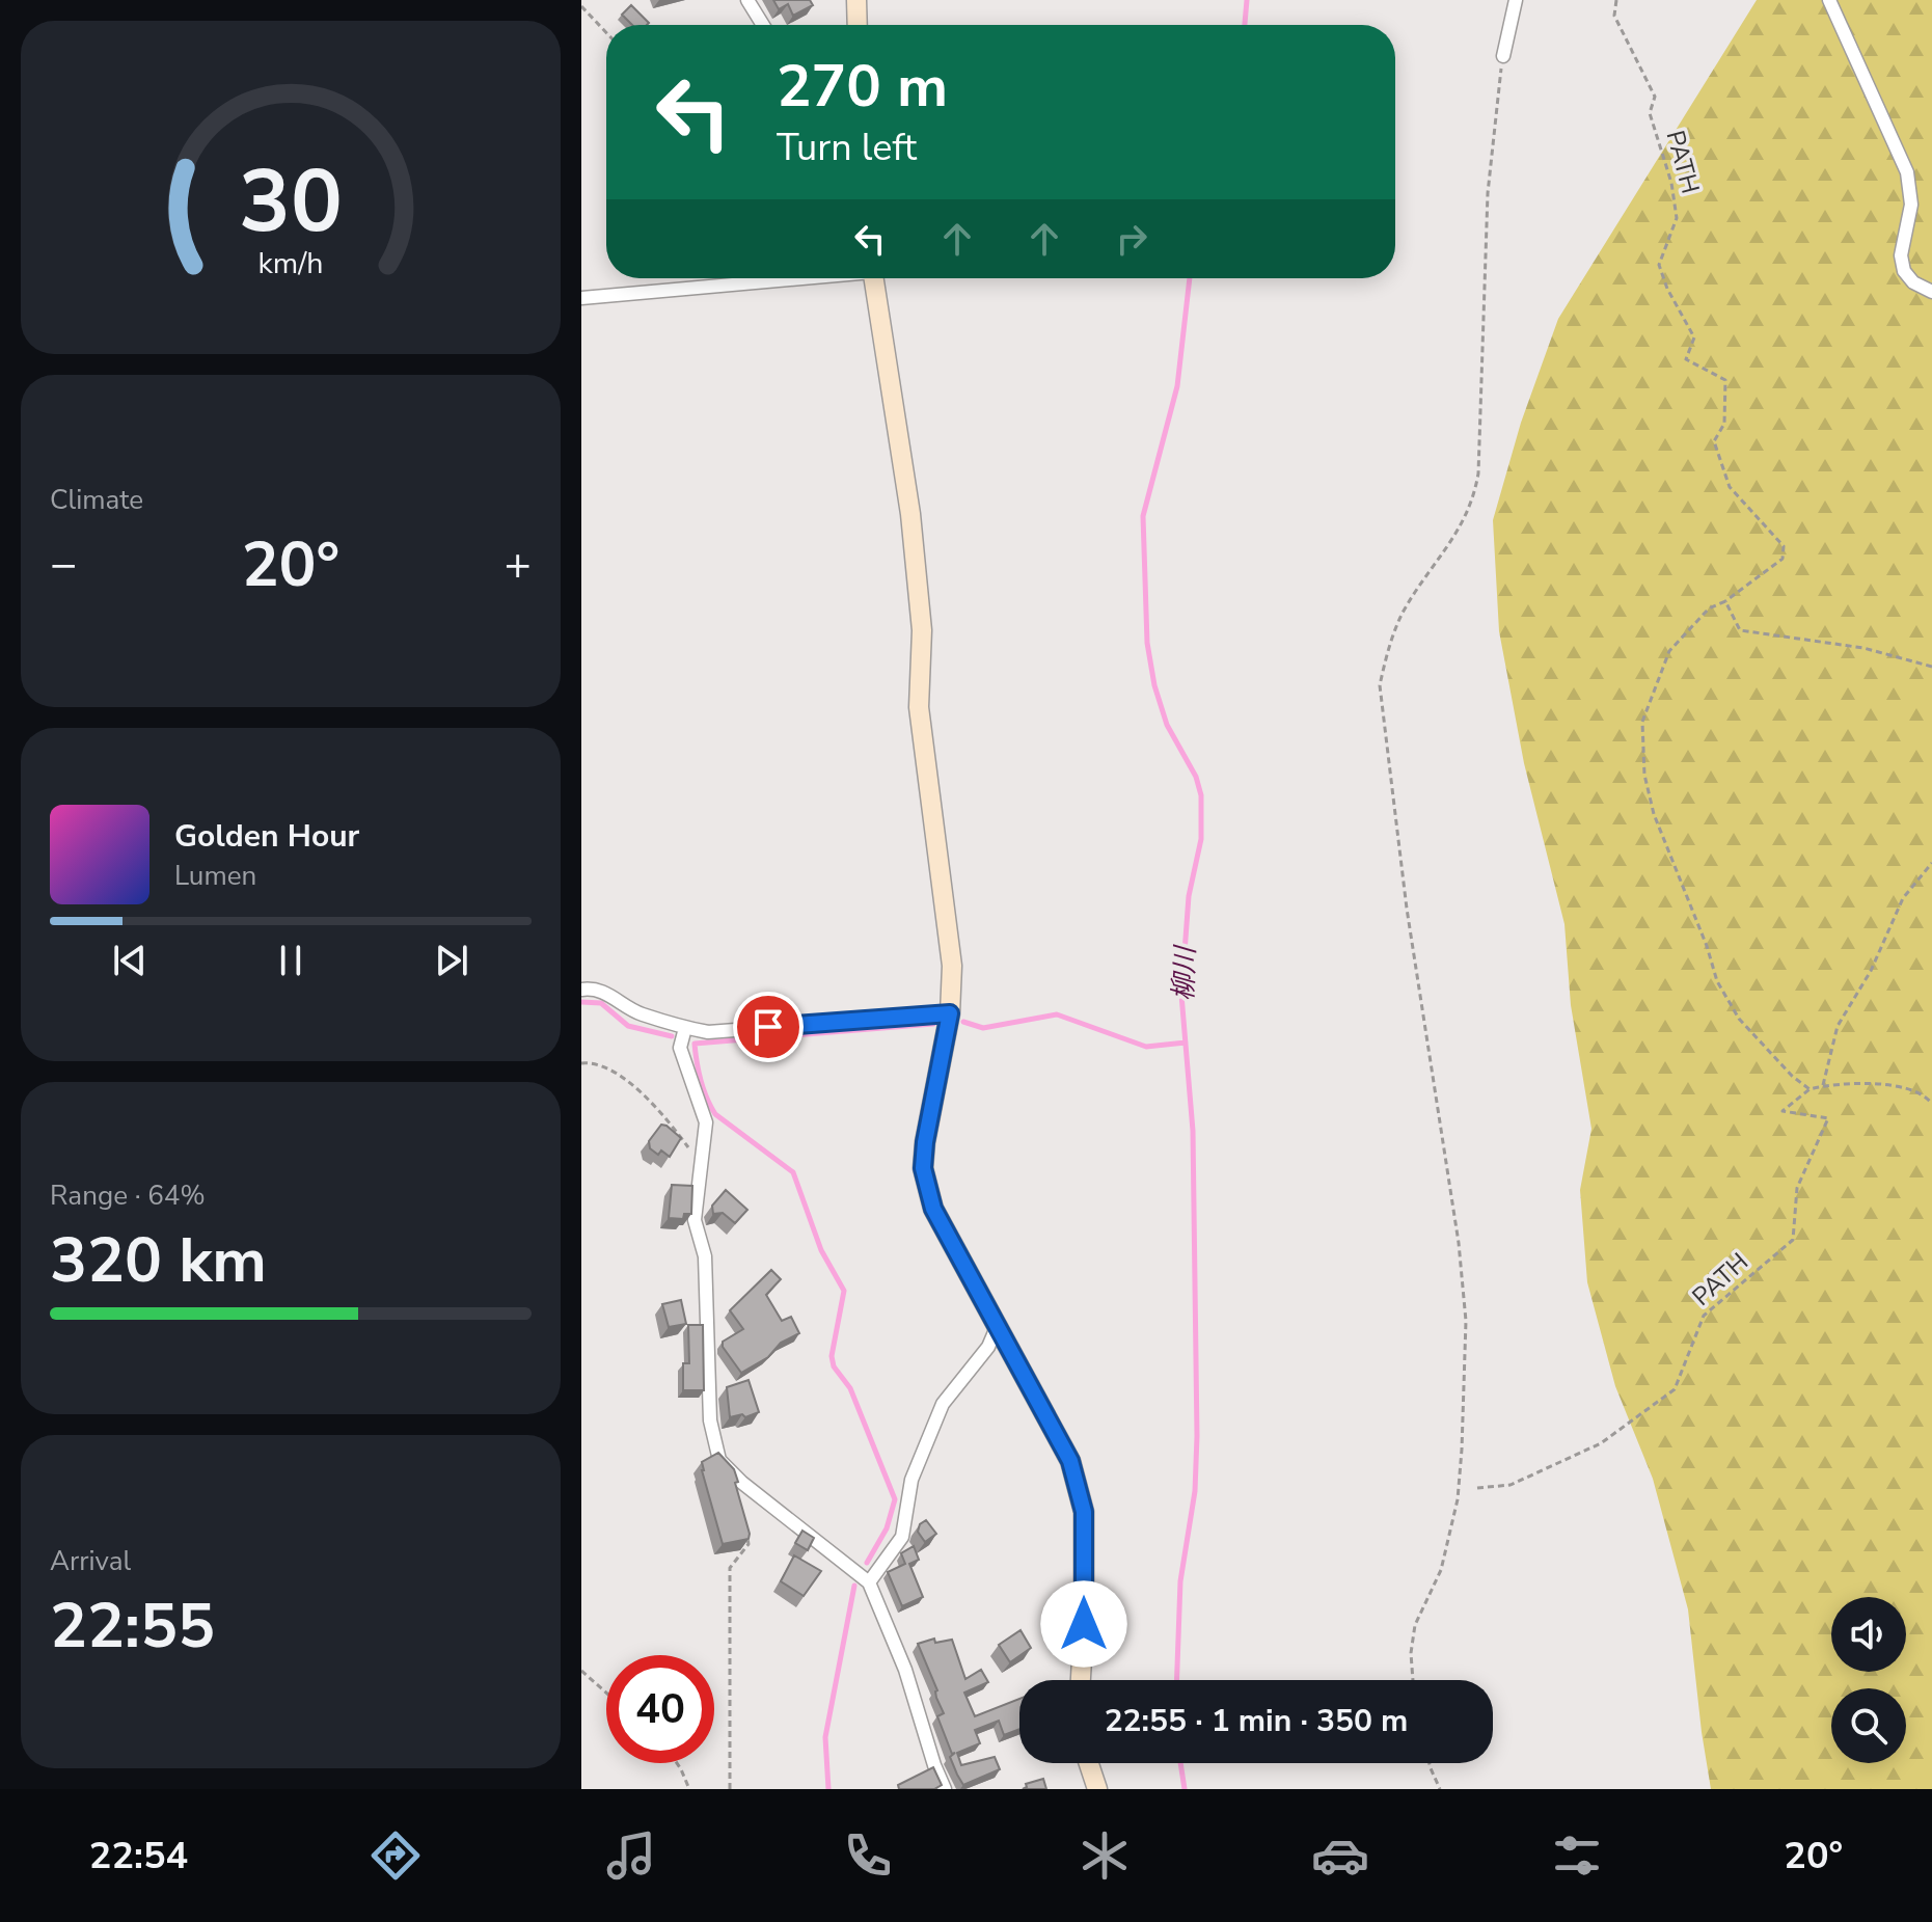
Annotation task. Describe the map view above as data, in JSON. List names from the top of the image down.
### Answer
{
  "streets": {
    "path": ["PATH"]
  },
  "water": ["柳川"],
  "page": {
    "turn": ["270 m", "Turn left"],
    "tile": [
      "Climate",
      ["Range · 64%", "320 km"],
      ["Arrival", "22:55"]
    ],
    "heat": ["−", "20°", "+"],
    "song": ["Golden Hour", "Lumen"],
    "limit": "40",
    "trip": "22:55 · 1 min · 350 m",
    "tabs": ["22:54", "20°"],
    "gauge": ["30", "km/h"]
  }
}
